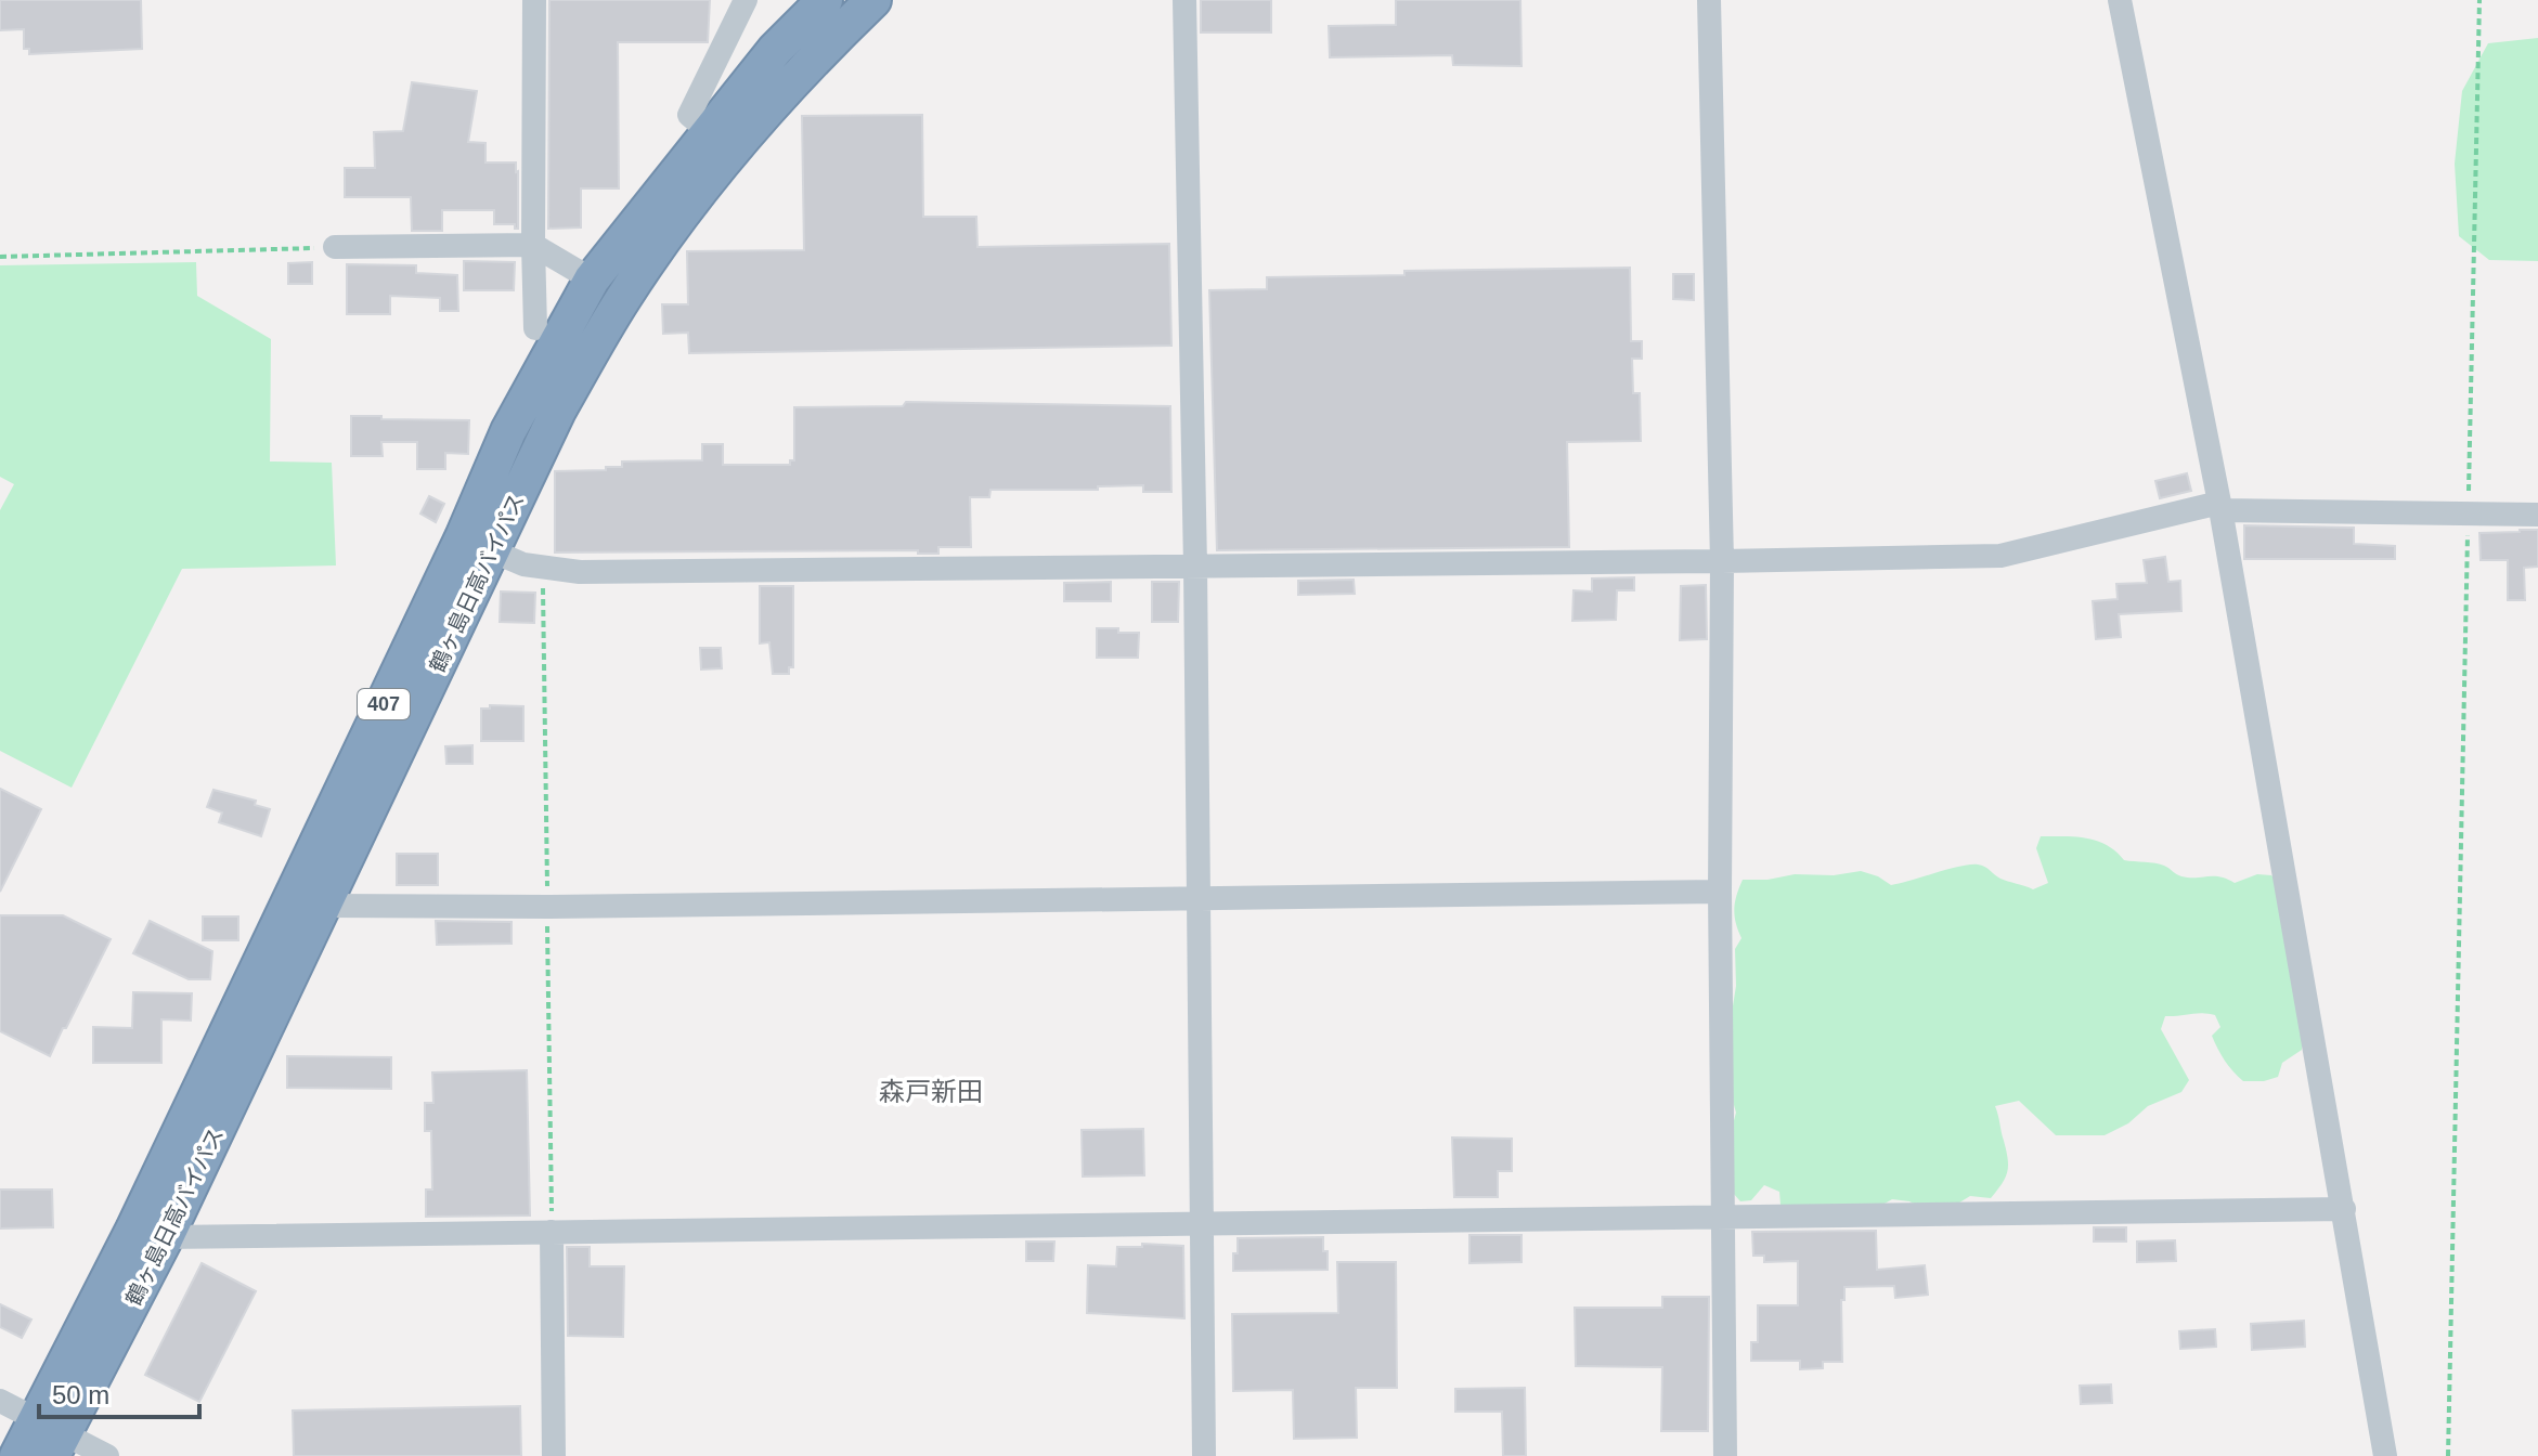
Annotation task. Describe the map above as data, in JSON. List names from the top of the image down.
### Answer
{
  "streets": {
    "highway": ["鶴ヶ島日高バイパス", "407"]
  },
  "districts": ["森戸新田"],
  "scale_bar": "50 m"
}
